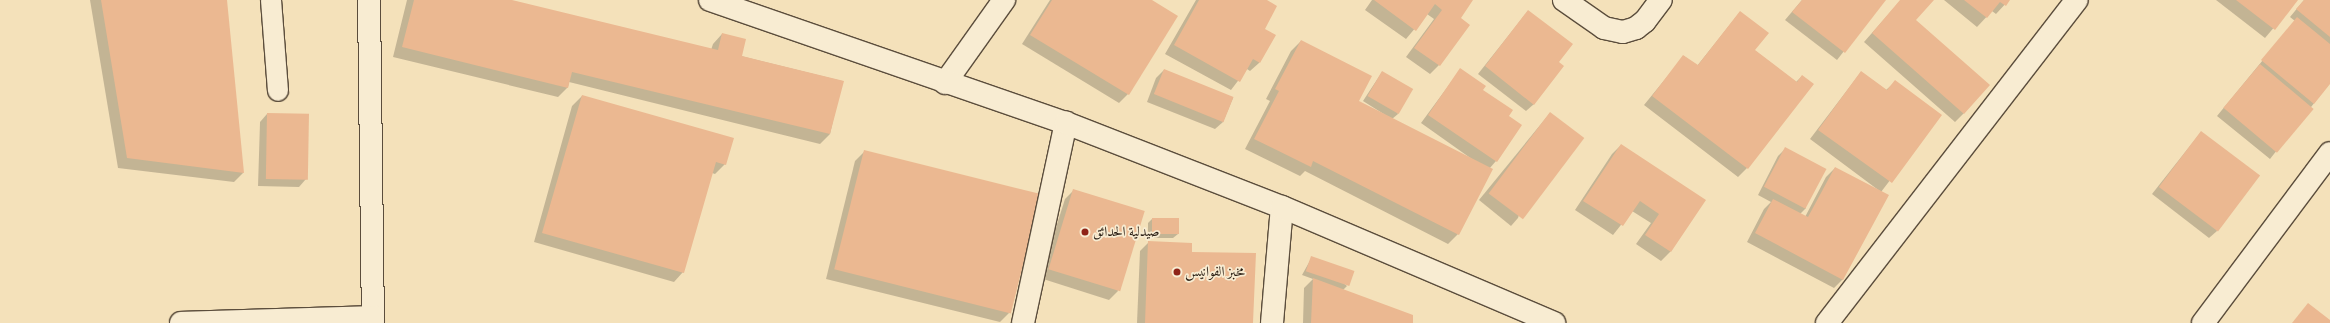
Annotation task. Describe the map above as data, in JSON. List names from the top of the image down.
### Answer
{
  "places": ["صيدلية الحدائق", "مخبز الفوانيس"]
}
